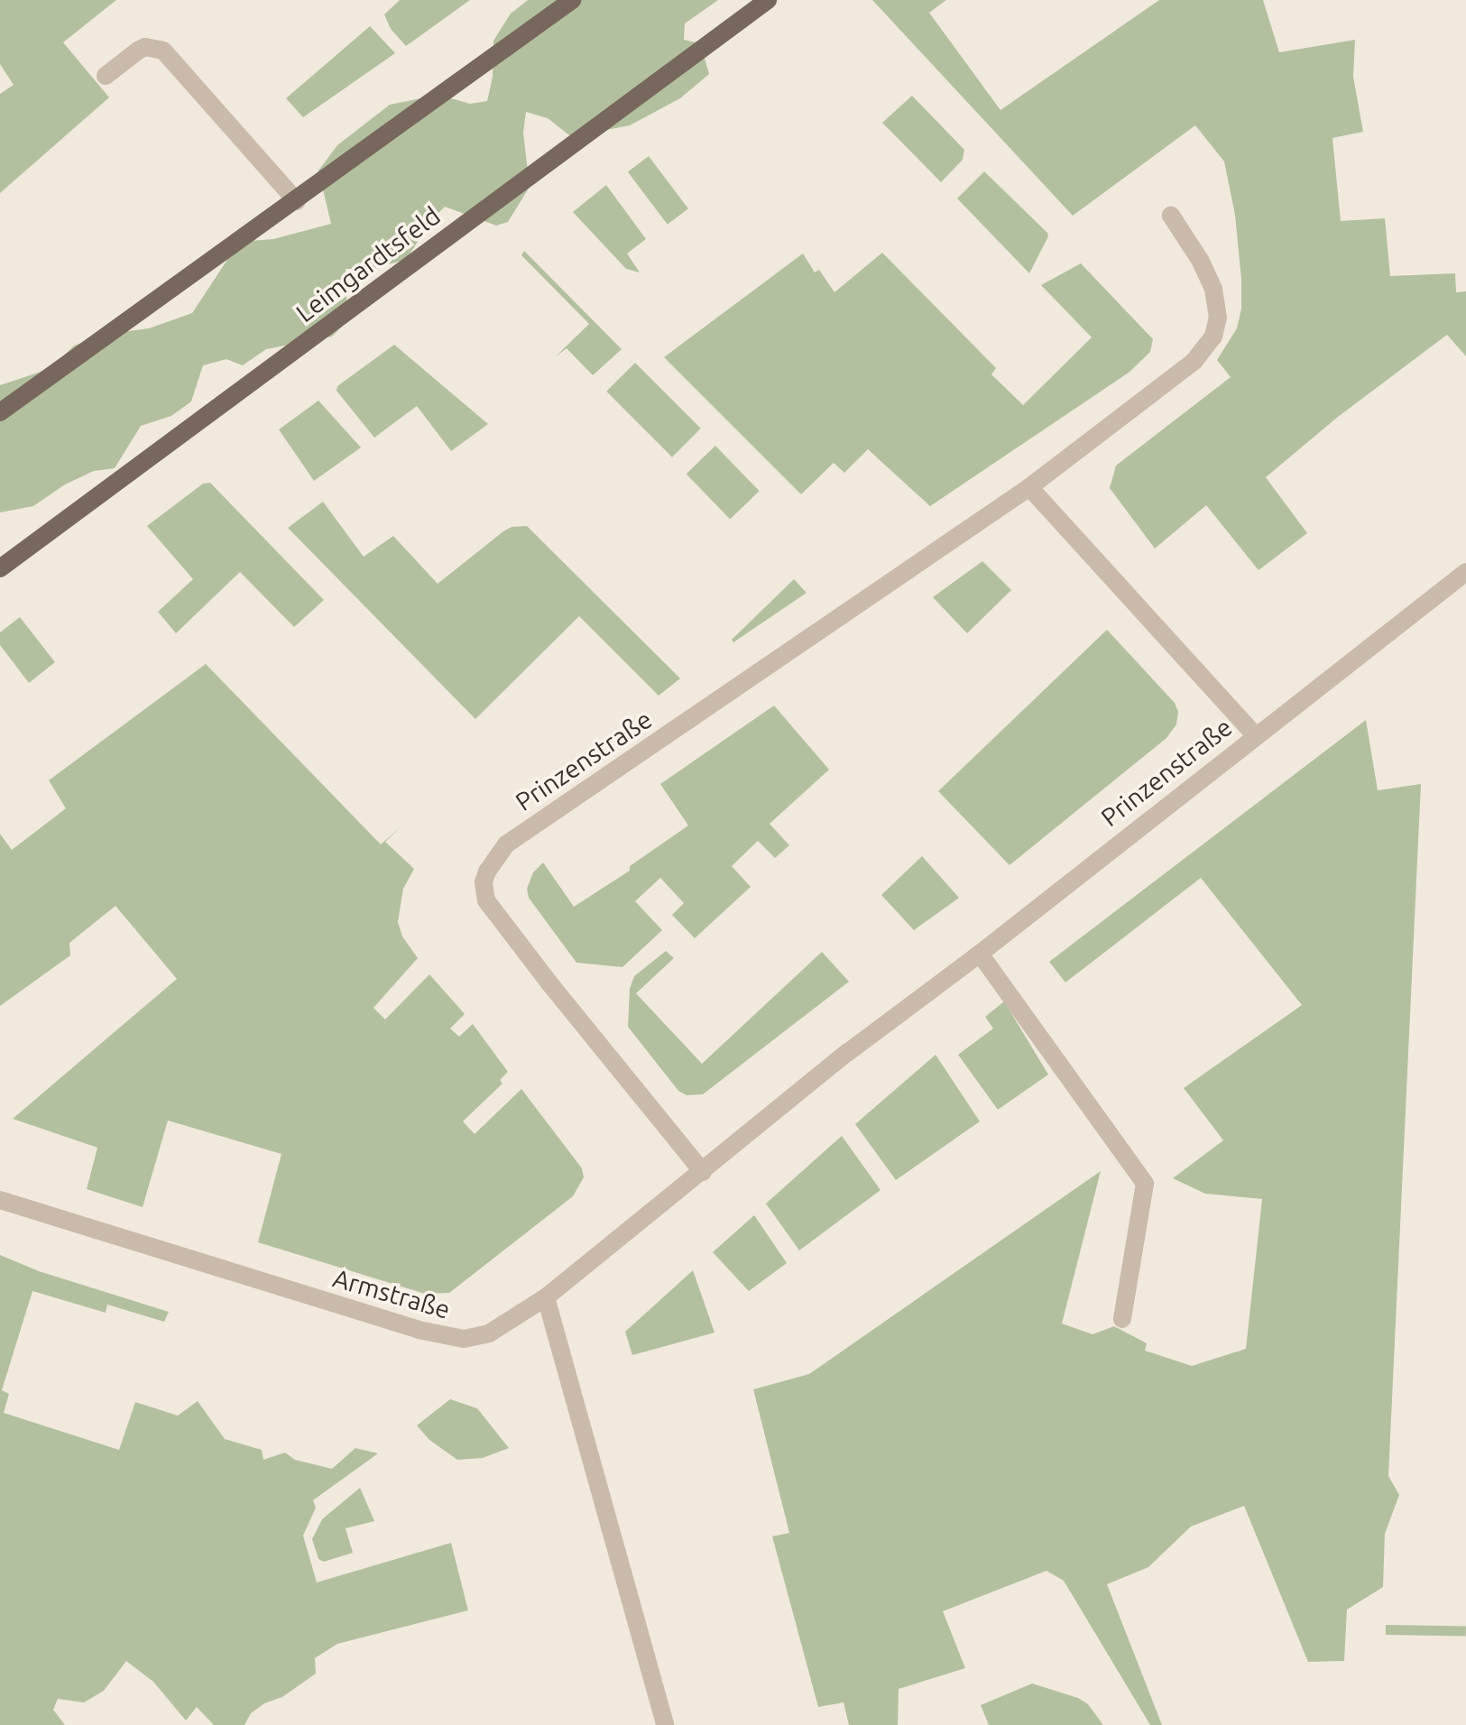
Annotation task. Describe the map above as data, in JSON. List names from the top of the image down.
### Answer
{
  "streets": {
    "main road": ["Leimgardtsfeld"],
    "street": ["Prinzenstraße", "Armstraße"]
  },
  "crossings": [
    ["Prinzenstraße", "Armstraße"]
  ]
}
